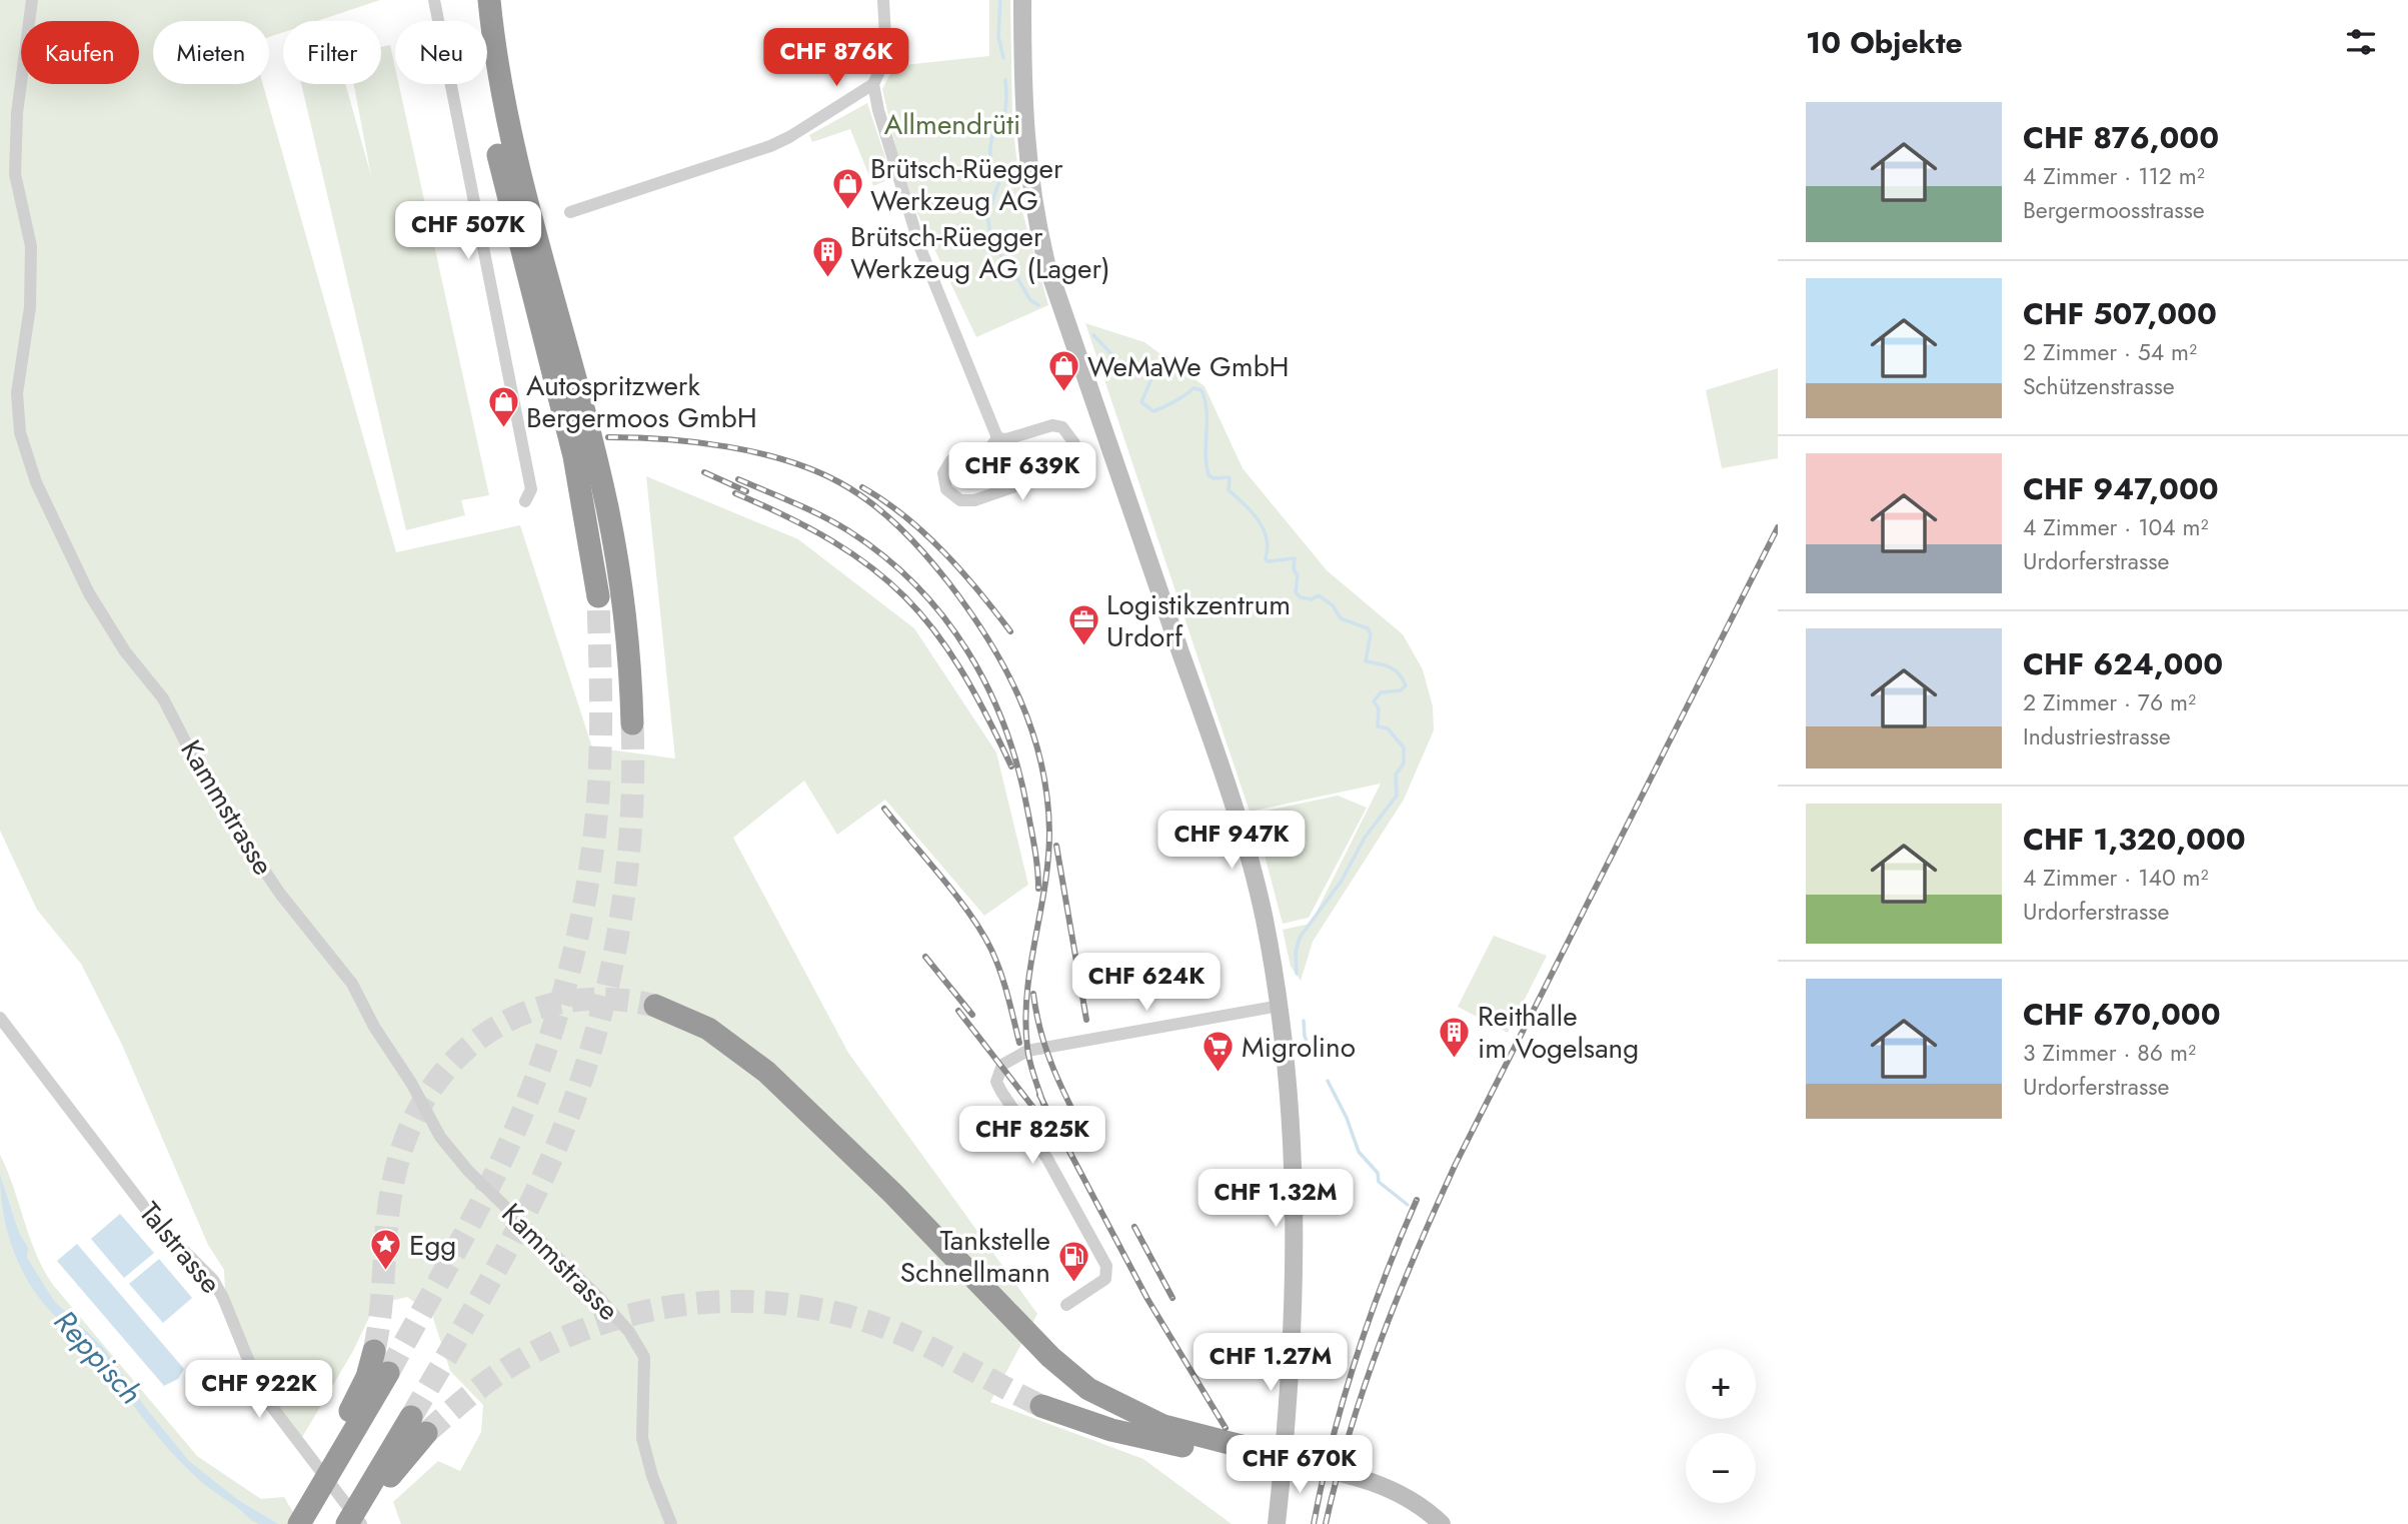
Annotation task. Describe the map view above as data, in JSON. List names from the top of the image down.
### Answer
{
  "streets": {
    "street": ["Kammstrasse", "Talstrasse"]
  },
  "water": ["Reppisch"],
  "parks": ["Allmendrüti"],
  "places": {
    "shop": ["Brütsch-Rüegger Werkzeug AG", "WeMaWe GmbH", "Autospritzwerk Bergermoos GmbH"],
    "building": ["Brütsch-Rüegger Werkzeug AG (Lager)", "Reithalle im Vogelsang"],
    "office": ["Logistikzentrum Urdorf"],
    "supermarket": ["Migrolino"],
    "place": ["Egg"],
    "fuel station": ["Tankstelle Schnellmann"]
  },
  "page": {
    "heading": "10 Objekte",
    "chip": [
      "Kaufen",
      "Mieten",
      "Filter",
      "Neu"
    ],
    "price": [
      "CHF 876K",
      "CHF 507K",
      "CHF 639K",
      "CHF 947K",
      "CHF 624K",
      "CHF 825K",
      "CHF 1.32M",
      "CHF 1.27M",
      "CHF 922K",
      "CHF 670K"
    ],
    "list": [
      {
        "name": "CHF 876,000",
        "note": "4 Zimmer · 112 m² · Bergermoosstrasse"
      },
      {
        "name": "CHF 507,000",
        "note": "2 Zimmer · 54 m² · Schützenstrasse"
      },
      {
        "name": "CHF 947,000",
        "note": "4 Zimmer · 104 m² · Urdorferstrasse"
      },
      {
        "name": "CHF 624,000",
        "note": "2 Zimmer · 76 m² · Industriestrasse"
      },
      {
        "name": "CHF 1,320,000",
        "note": "4 Zimmer · 140 m² · Urdorferstrasse"
      },
      {
        "name": "CHF 670,000",
        "note": "3 Zimmer · 86 m² · Urdorferstrasse"
      }
    ],
    "map_buttons": ["+", "−"]
  }
}
